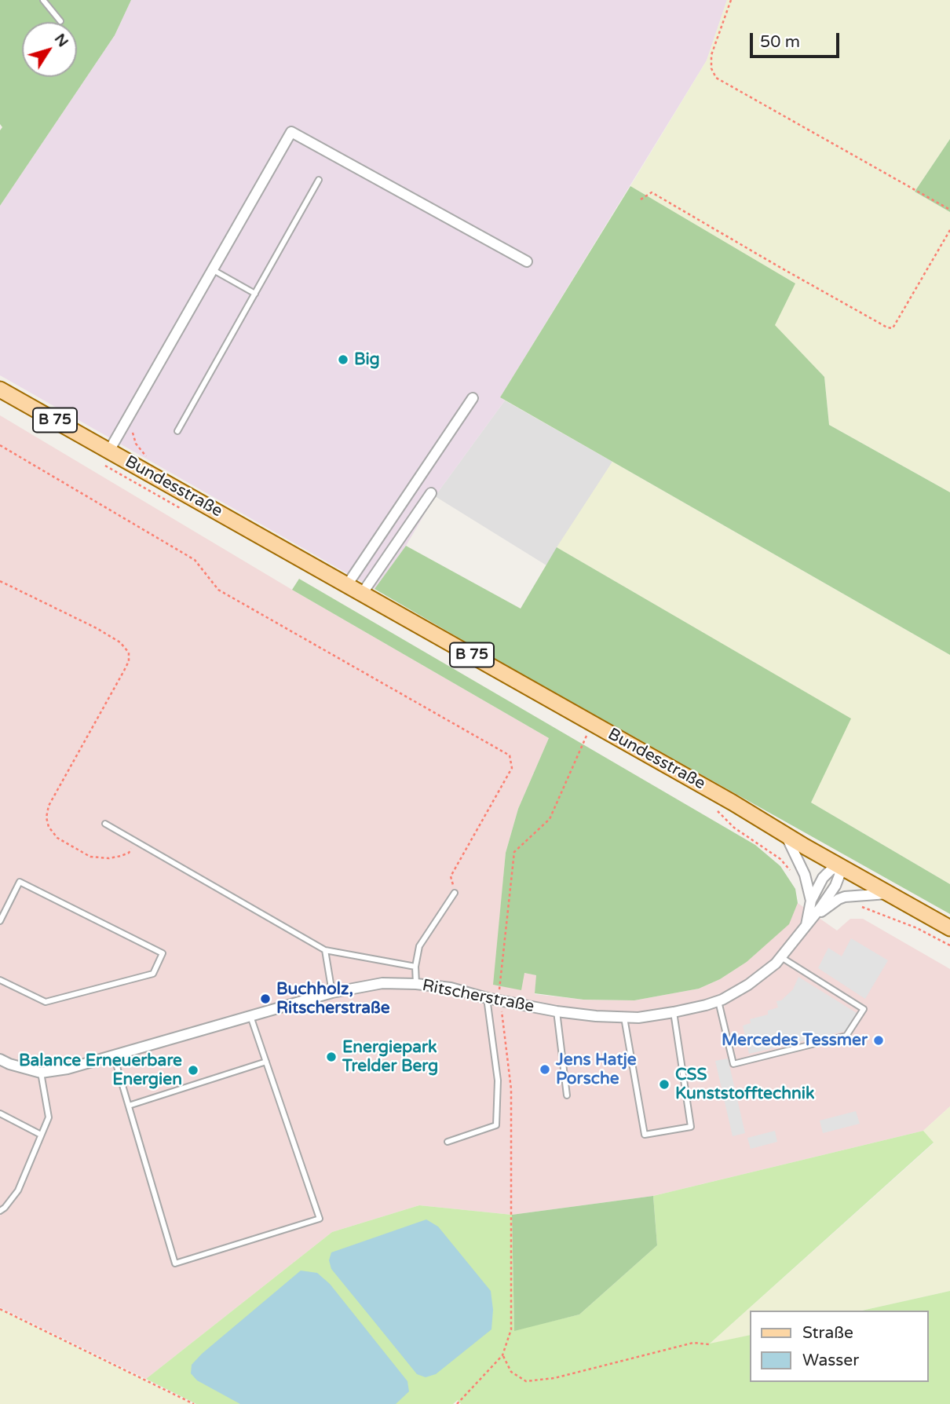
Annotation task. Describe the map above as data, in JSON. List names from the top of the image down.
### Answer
{
  "streets": {
    "main road": ["B 75", "Bundesstraße"],
    "street": ["Ritscherstraße"]
  },
  "crossings": [
    ["Bundesstraße", "Ritscherstraße"]
  ],
  "places": [
    "Big",
    "Buchholz, Ritscherstraße",
    "Mercedes Tessmer",
    "Energiepark Trelder Berg",
    "Jens Hatje Porsche",
    "Balance Erneuerbare Energien",
    "CSS Kunststofftechnik"
  ],
  "legend": ["Straße", "Wasser"],
  "scale_bar": "50 m",
  "north": "top right"
}
